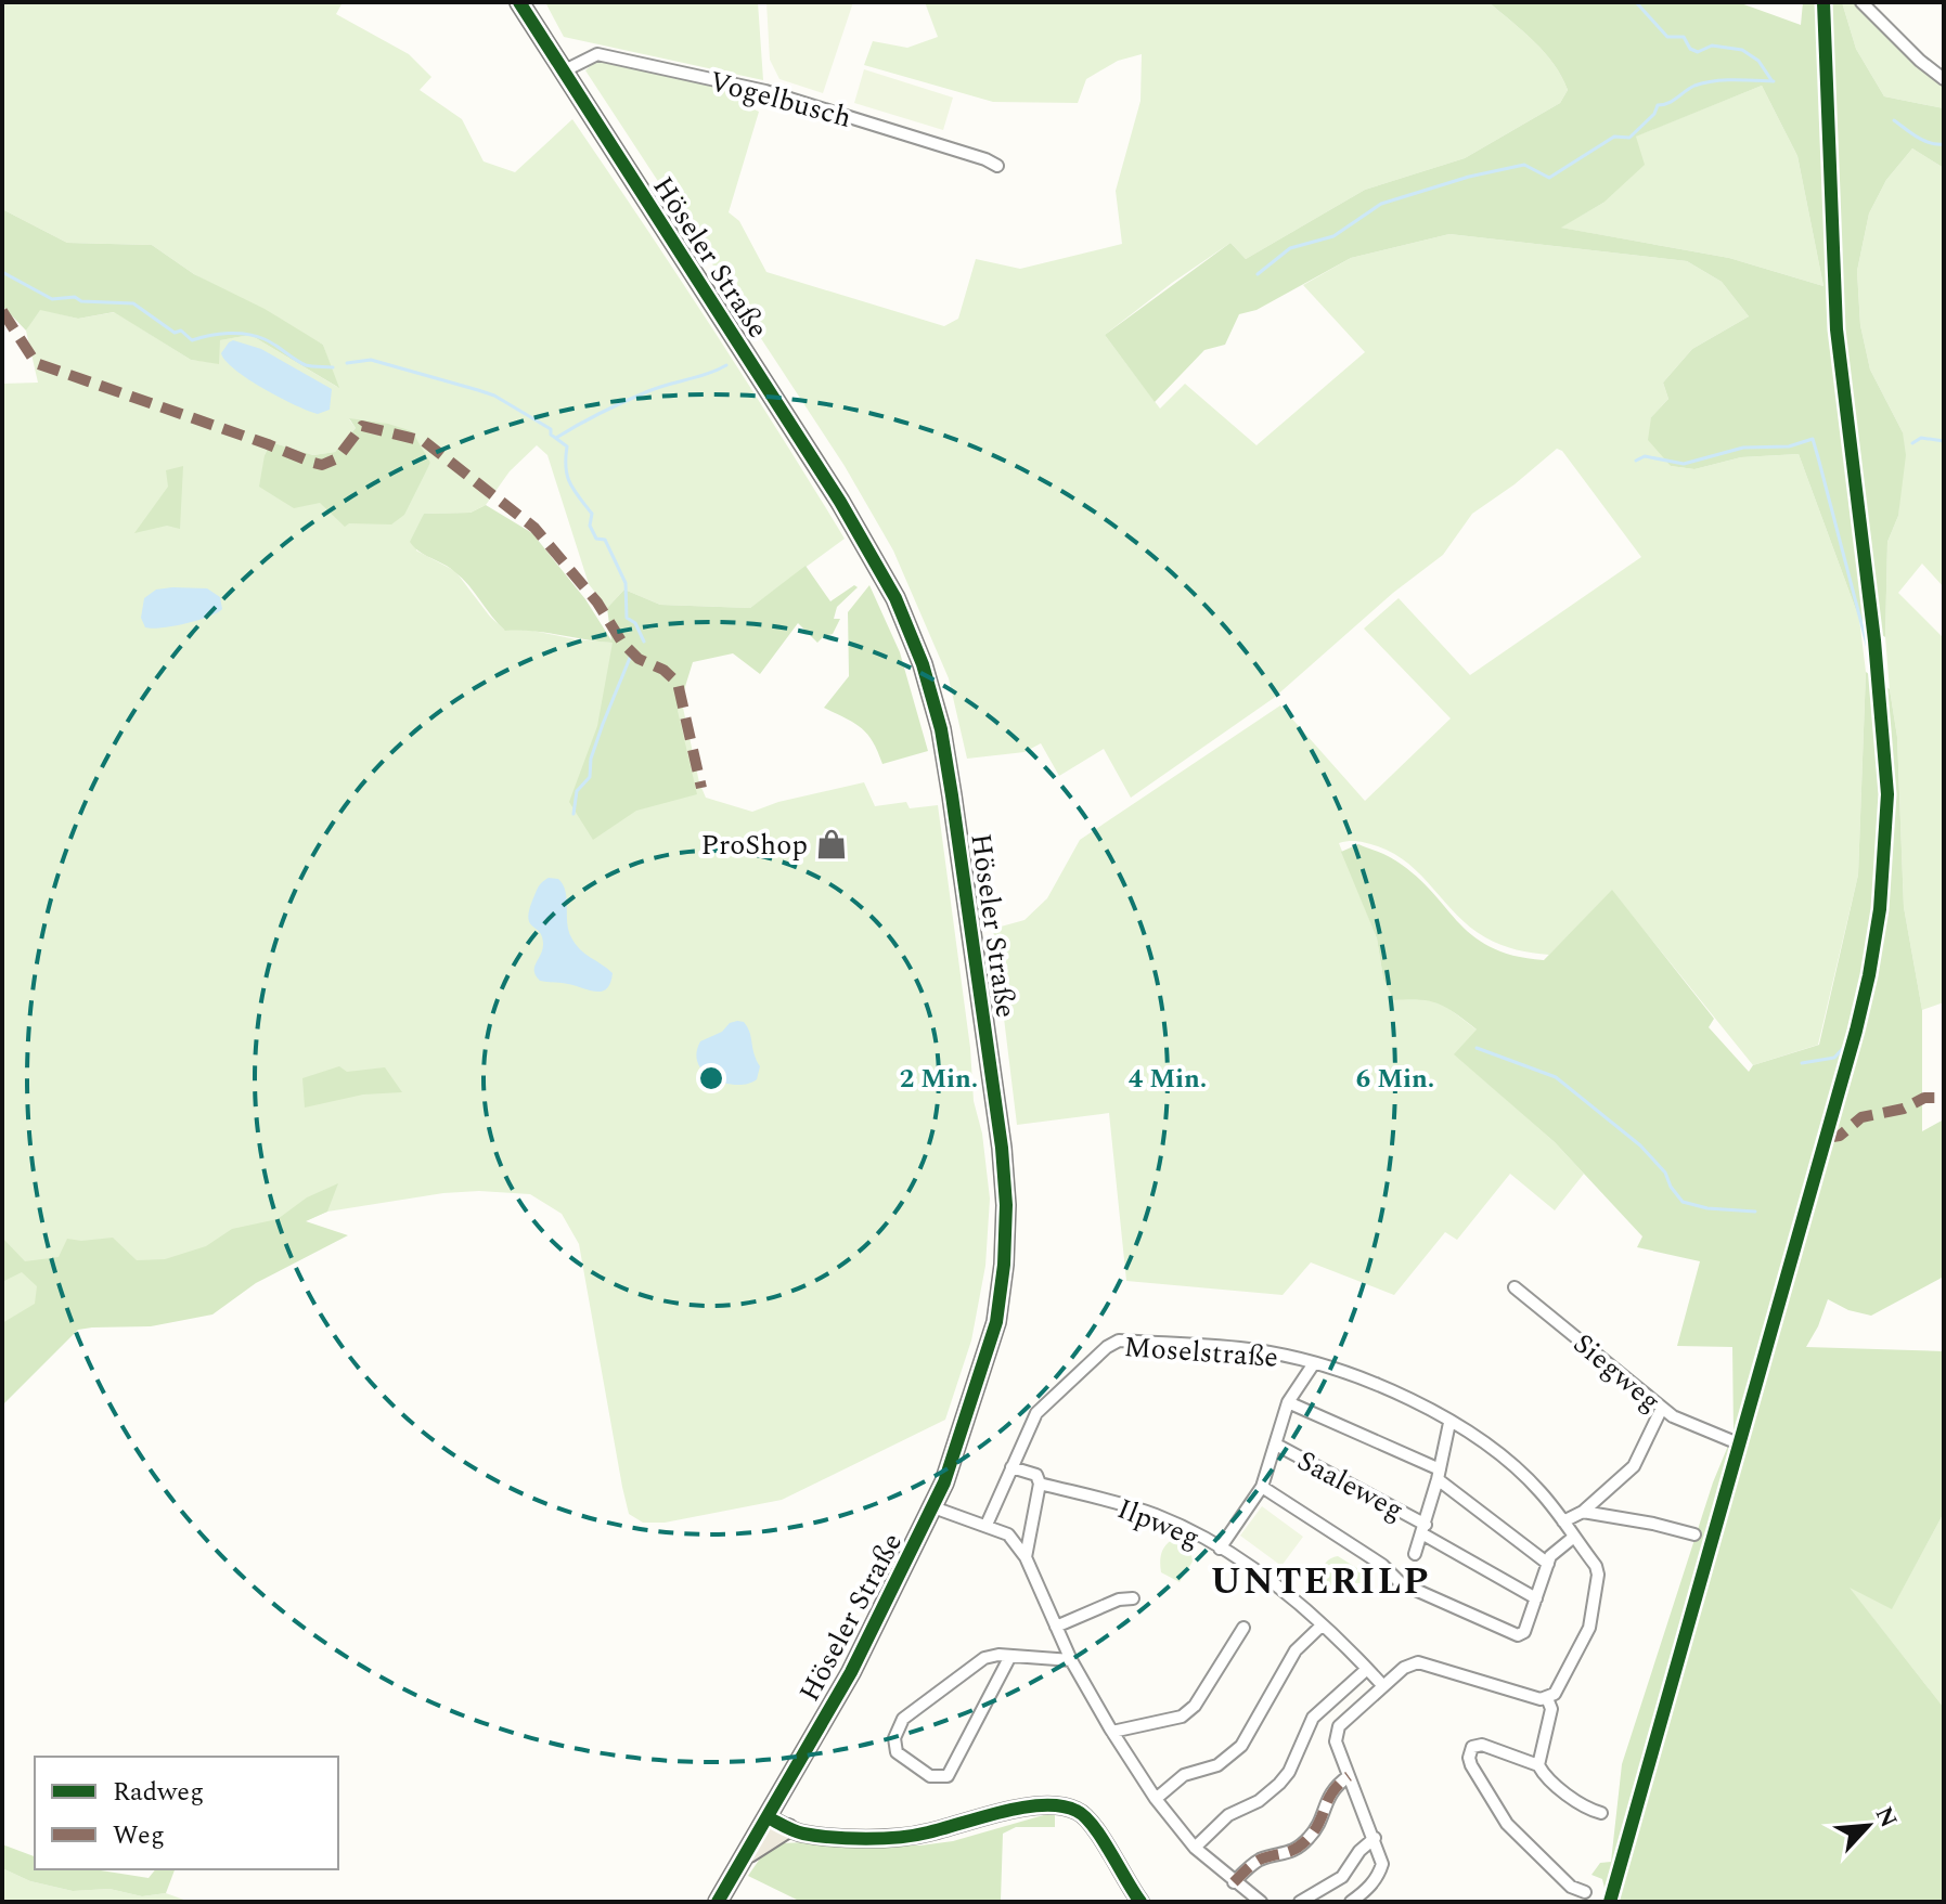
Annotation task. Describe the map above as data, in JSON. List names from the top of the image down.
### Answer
{
  "streets": {
    "main road": ["Höseler Straße"],
    "street": [
      "Vogelbusch",
      "Moselstraße",
      "Siegweg",
      "Saaleweg",
      "Ilpweg"
    ]
  },
  "crossings": [
    ["Vogelbusch", "Höseler Straße"]
  ],
  "districts": ["UNTERILP"],
  "places": {
    "shop": ["ProShop"]
  },
  "legend": ["Radweg", "Weg"],
  "north": "top right",
  "rings": ["2 Min.", "4 Min.", "6 Min."]
}
